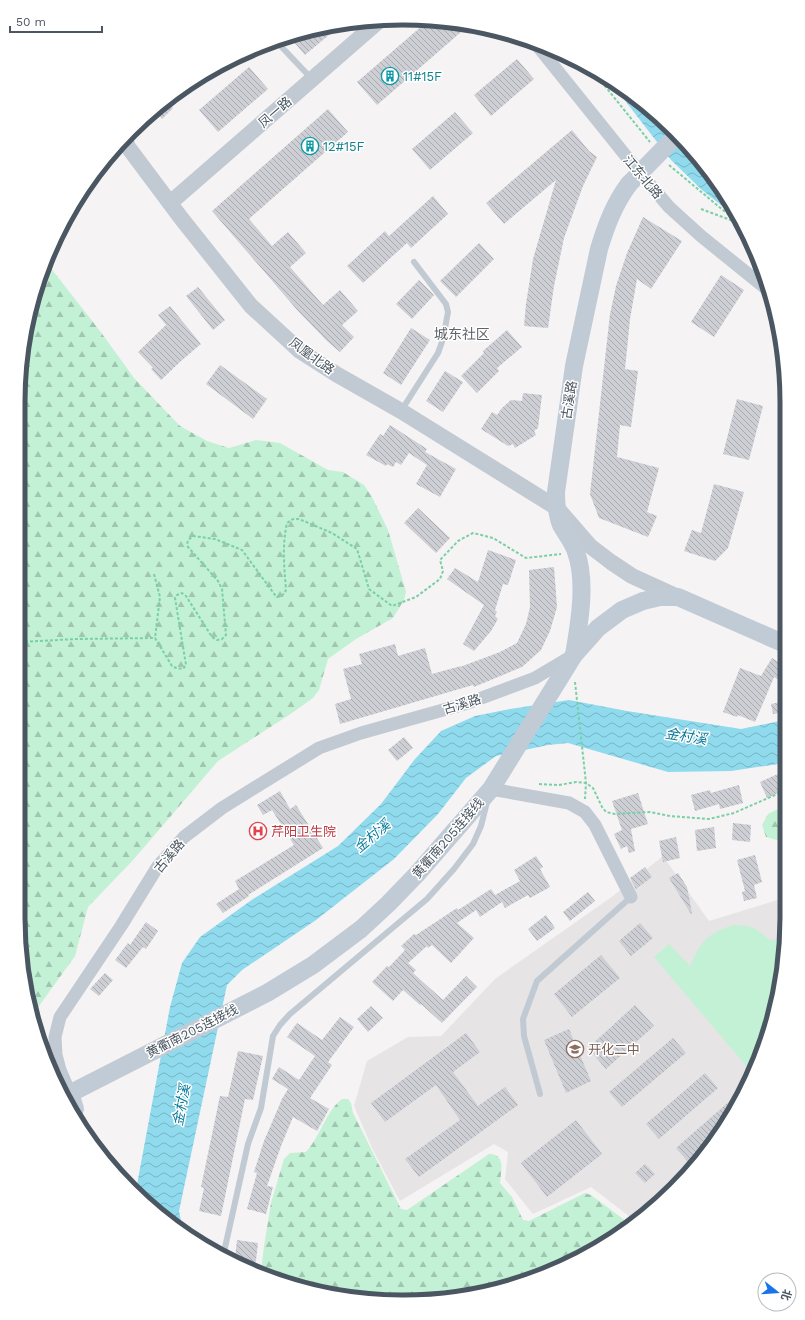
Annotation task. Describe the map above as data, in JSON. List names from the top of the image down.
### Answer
{
  "streets": {
    "main road": ["古溪路", "黄衢南205连接线"],
    "street": ["凤一路", "江东北路", "凤凰北路"]
  },
  "crossings": [
    ["凤一路", "凤凰北路"],
    ["凤凰北路", "古溪路"],
    ["凤凰北路", "黄衢南205连接线"],
    ["古溪路", "黄衢南205连接线"]
  ],
  "districts": ["城东社区"],
  "water": ["金村溪"],
  "places": {
    "building": ["11#15F", "12#15F"],
    "hospital": ["芹阳卫生院"],
    "school or university": ["开化二中"]
  },
  "scale_bar": "50 m",
  "north": "right"
}
